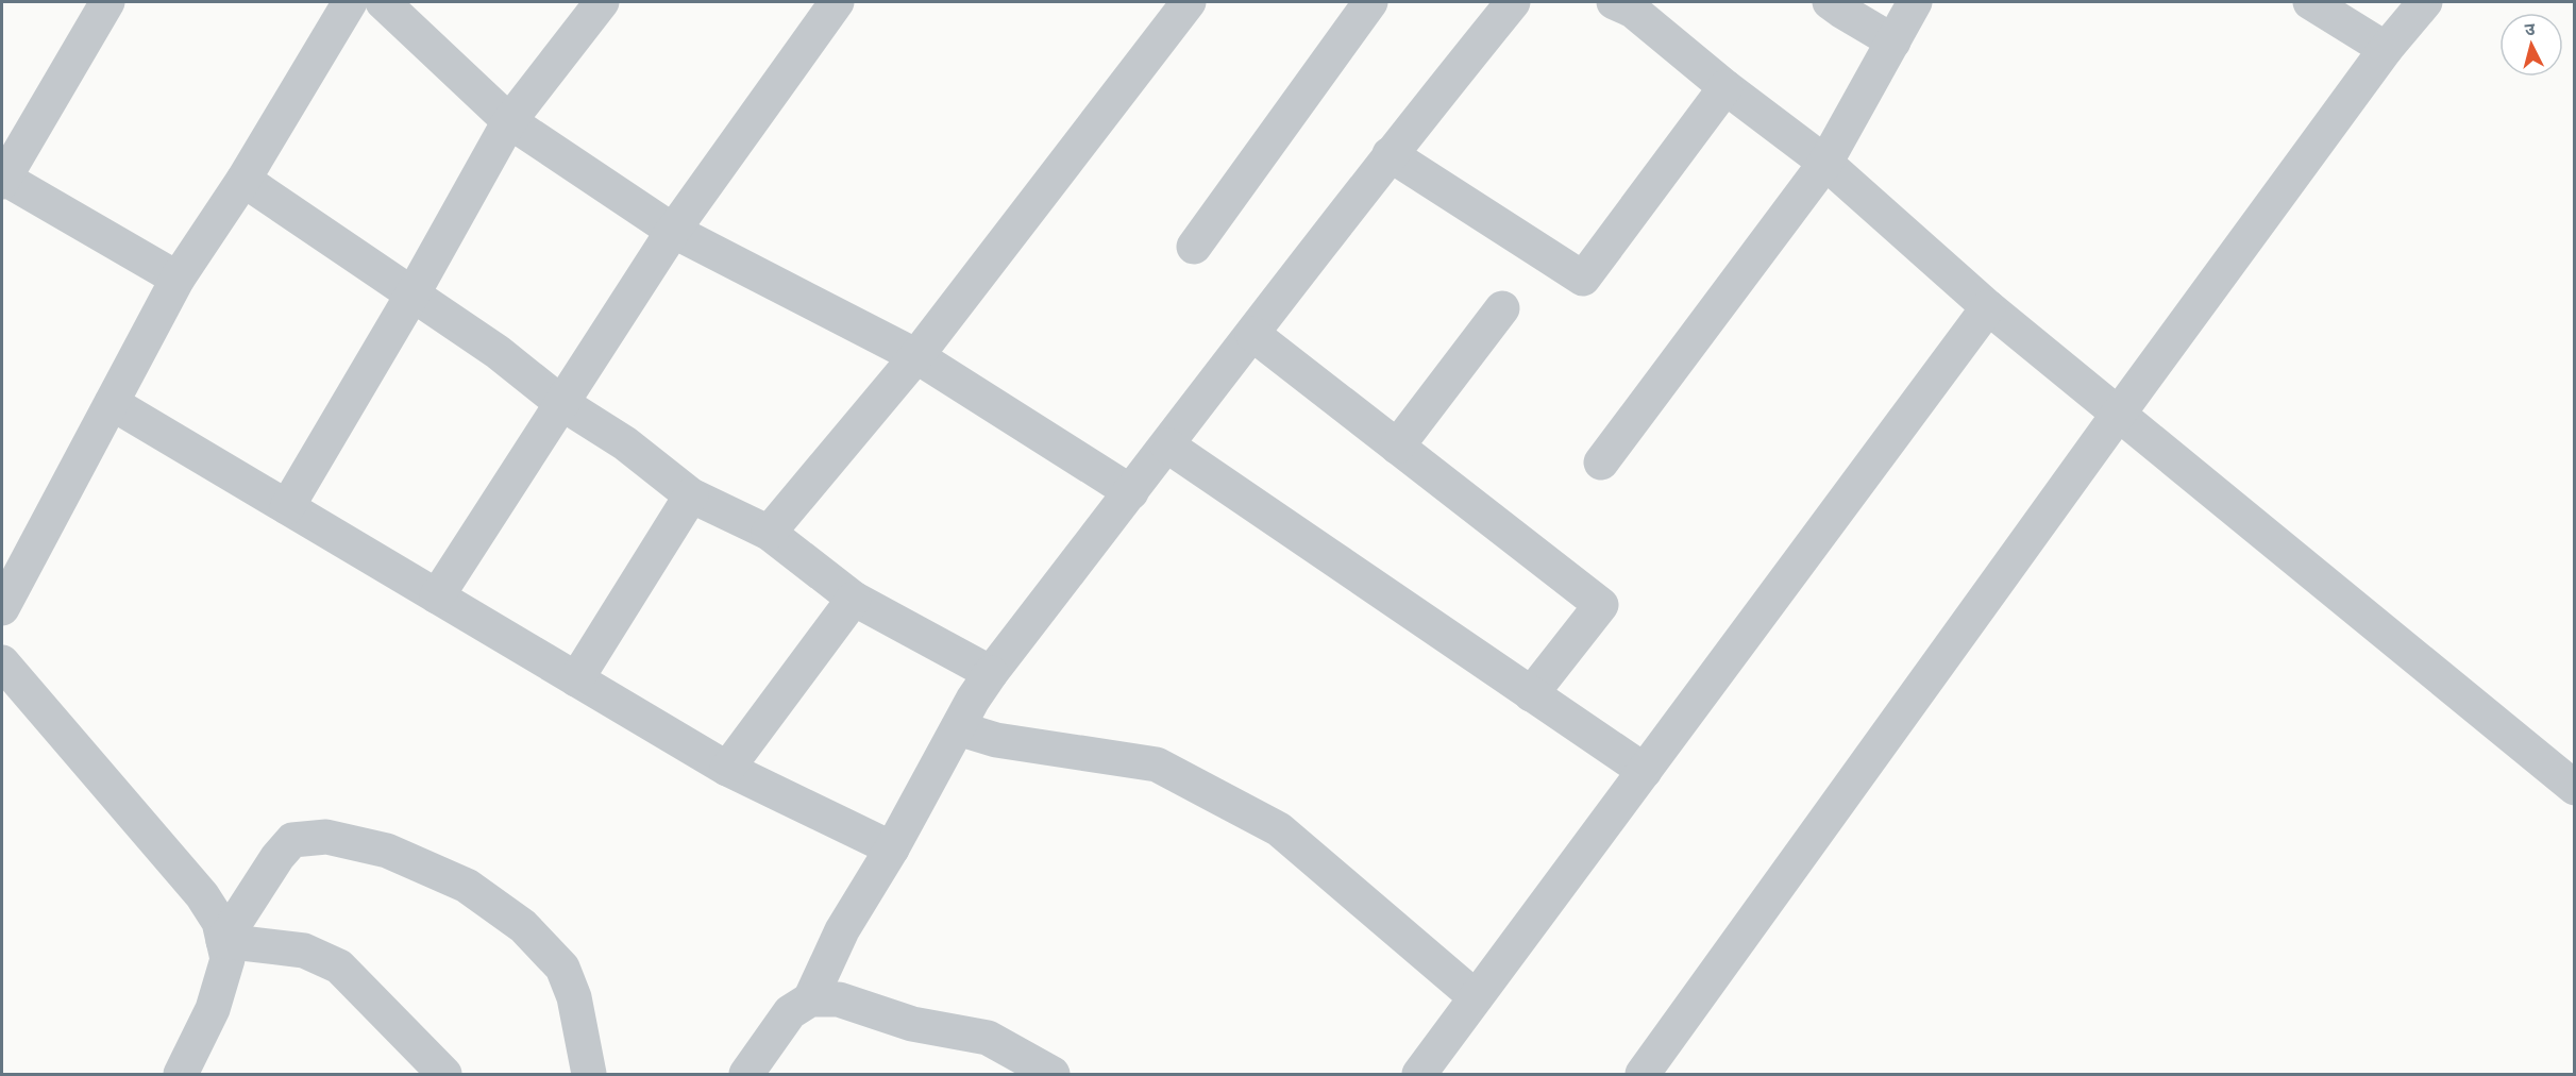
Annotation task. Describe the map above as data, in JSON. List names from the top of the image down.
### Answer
{
  "north": "top"
}
